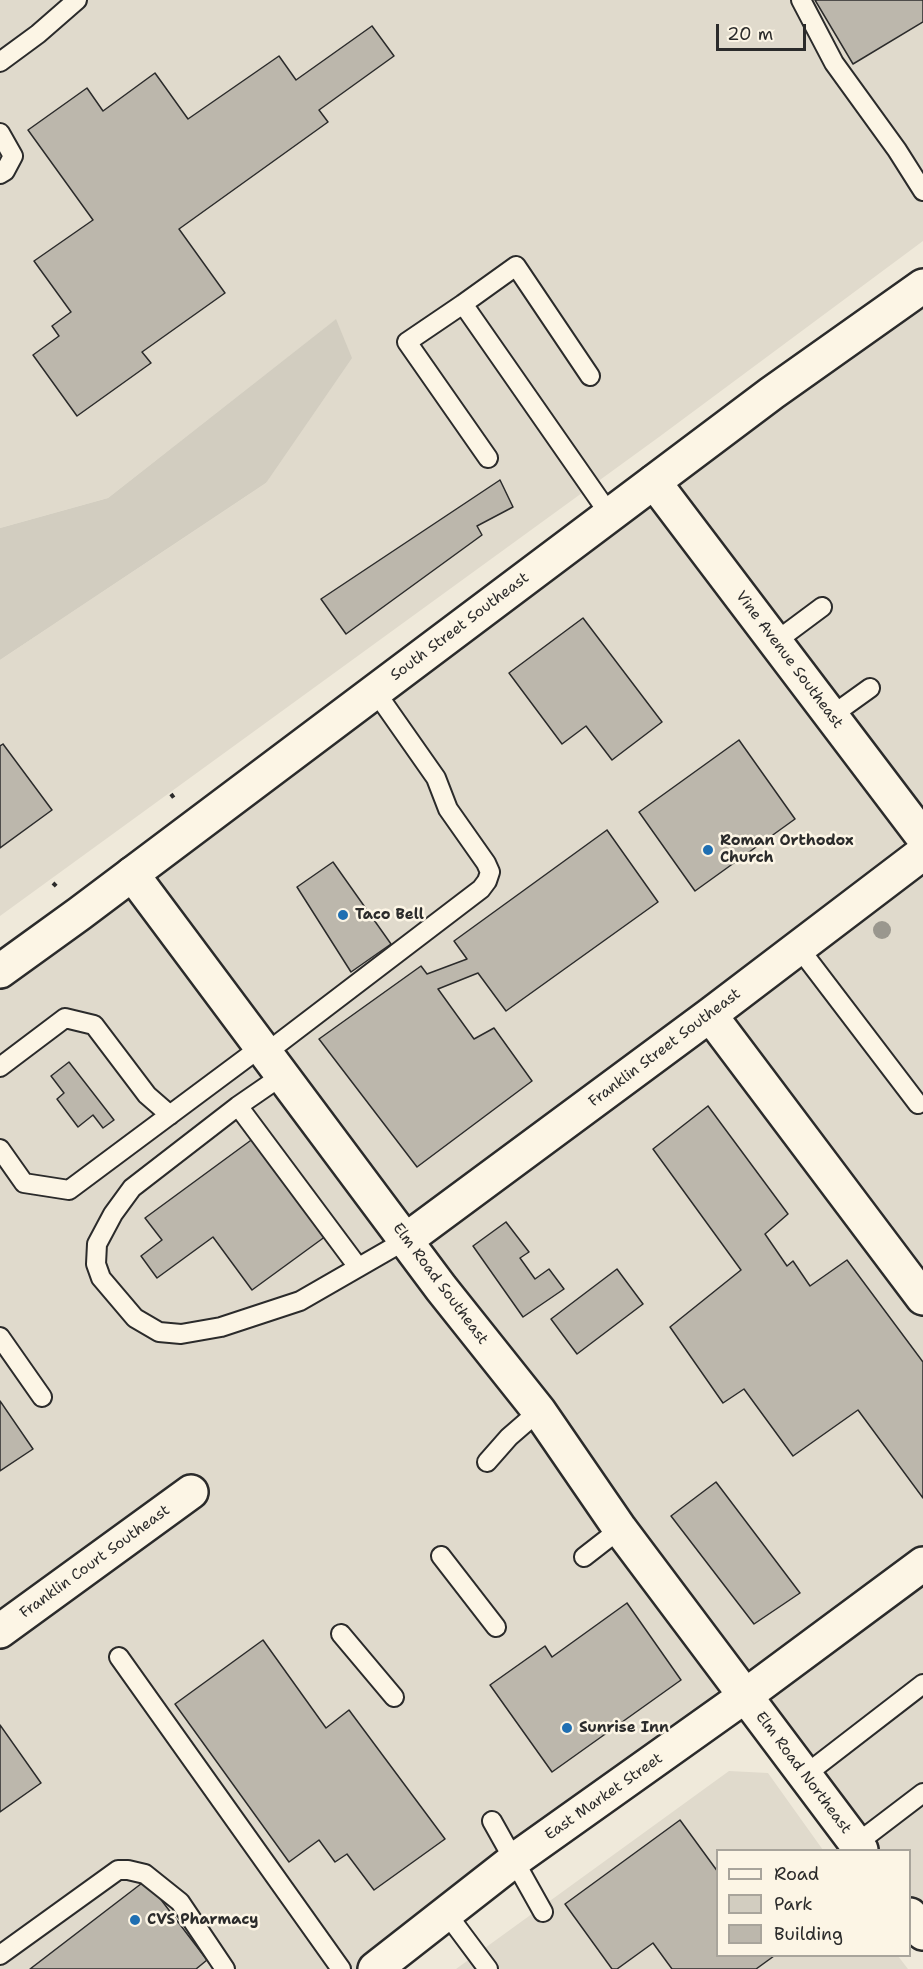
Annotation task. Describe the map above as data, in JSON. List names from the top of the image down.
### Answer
{
  "streets": {
    "main road": [
      "South Street Southeast",
      "Vine Avenue Southeast",
      "Franklin Street Southeast",
      "Elm Road Southeast",
      "Franklin Court Southeast",
      "Elm Road Northeast",
      "East Market Street"
    ]
  },
  "crossings": [
    ["South Street Southeast", "Vine Avenue Southeast"],
    ["South Street Southeast", "Elm Road Southeast"],
    ["Franklin Street Southeast", "Elm Road Southeast"],
    ["Elm Road Southeast", "Elm Road Northeast"],
    ["Elm Road Southeast", "East Market Street"],
    ["Elm Road Northeast", "East Market Street"]
  ],
  "places": [
    "Roman Orthodox Church",
    "Taco Bell",
    "Sunrise Inn",
    "CVS Pharmacy"
  ],
  "legend": ["Road", "Park", "Building"],
  "scale_bar": "20 m"
}
